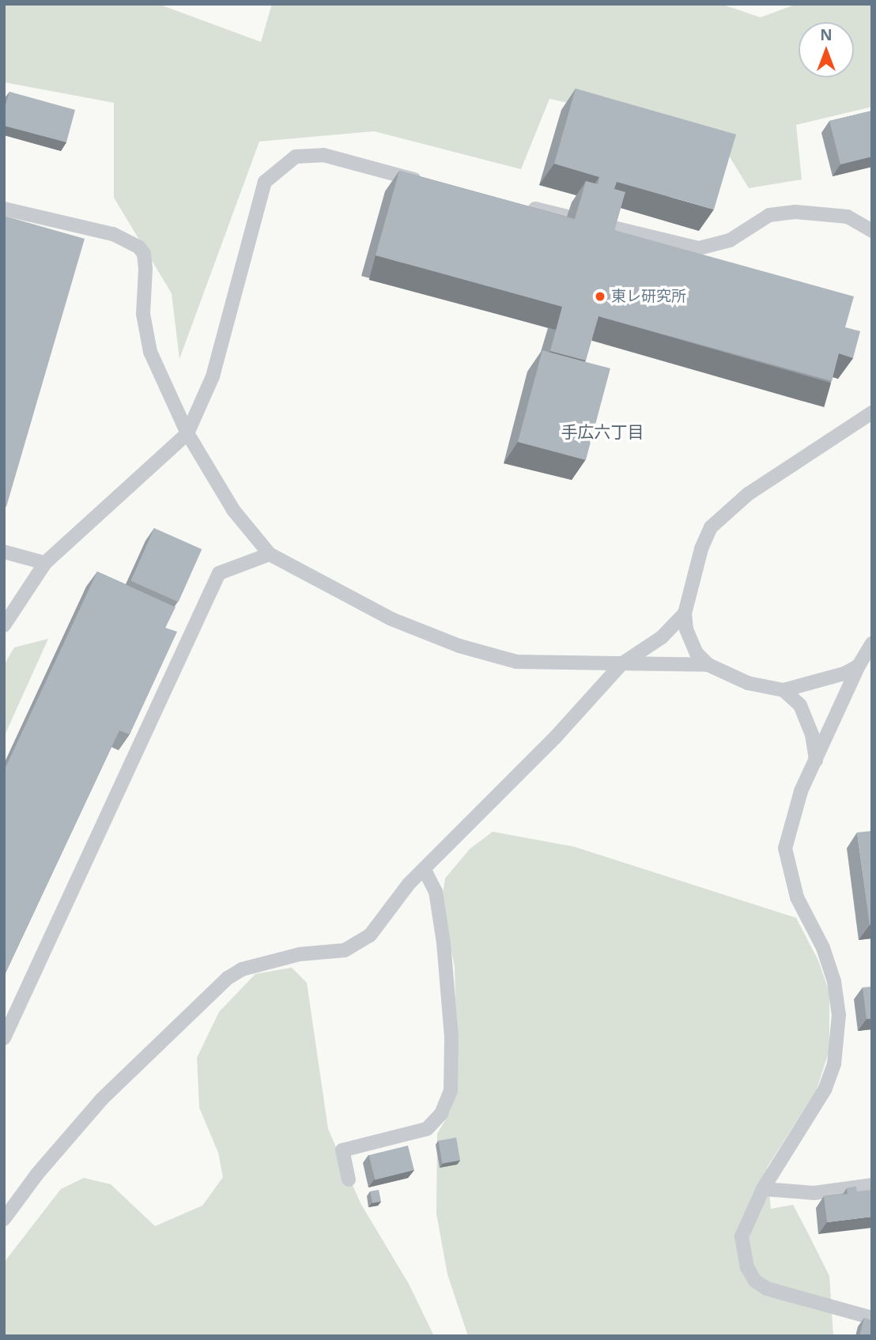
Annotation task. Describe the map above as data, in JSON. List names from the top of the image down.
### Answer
{
  "districts": ["手広六丁目"],
  "places": ["東レ研究所"],
  "north": "top"
}
